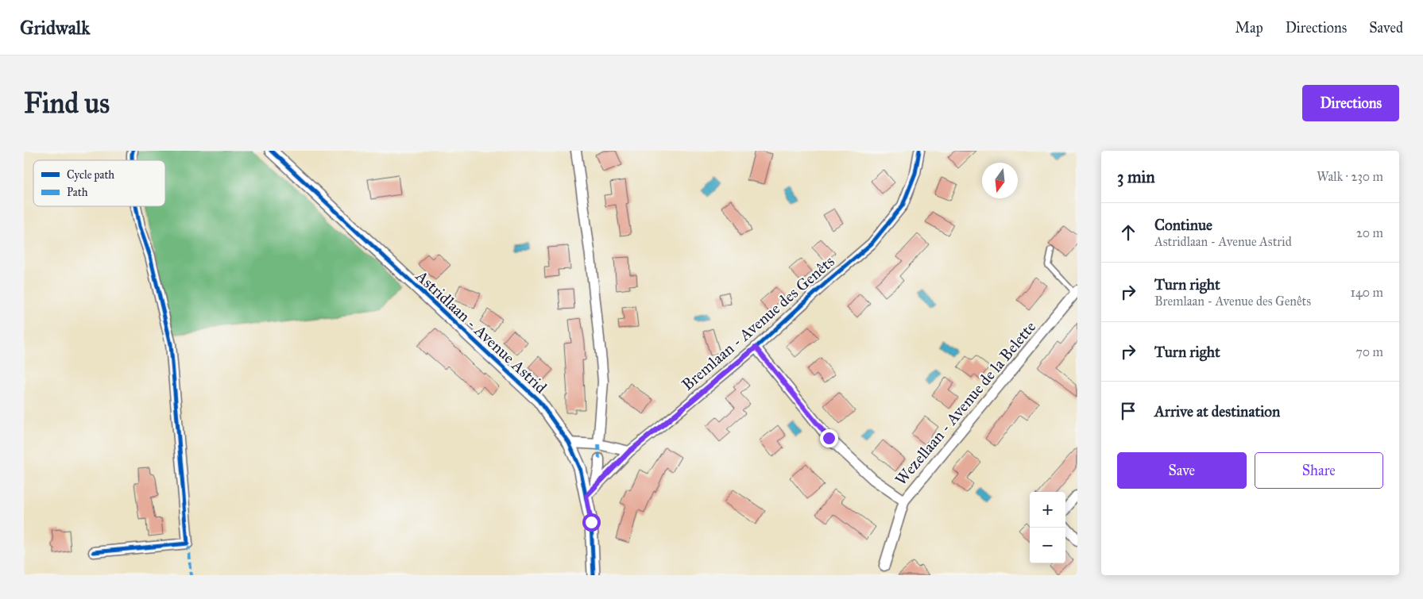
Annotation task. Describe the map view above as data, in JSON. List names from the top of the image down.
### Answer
{
  "streets": {
    "street": ["Bremlaan - Avenue des Genêts", "Astridlaan - Avenue Astrid", "Wezellaan - Avenue de la Belette"]
  },
  "crossings": [
    ["Bremlaan - Avenue des Genêts", "Astridlaan - Avenue Astrid"]
  ],
  "legend": ["Cycle path", "Path"],
  "north": "bottom",
  "page": {
    "header": "Gridwalk",
    "nav": ["Map", "Directions", "Saved"],
    "buttons": [
      "Directions",
      ["Save", "Share"]
    ],
    "title": "Find us",
    "heading": ["3 min", "Walk · 230 m"],
    "list": [
      ["Continue", "Astridlaan - Avenue Astrid", "20 m"],
      ["Turn right", "Bremlaan - Avenue des Genêts", "140 m"],
      ["Turn right", "70 m"],
      "Arrive at destination"
    ],
    "map_buttons": ["+", "−"]
  }
}
